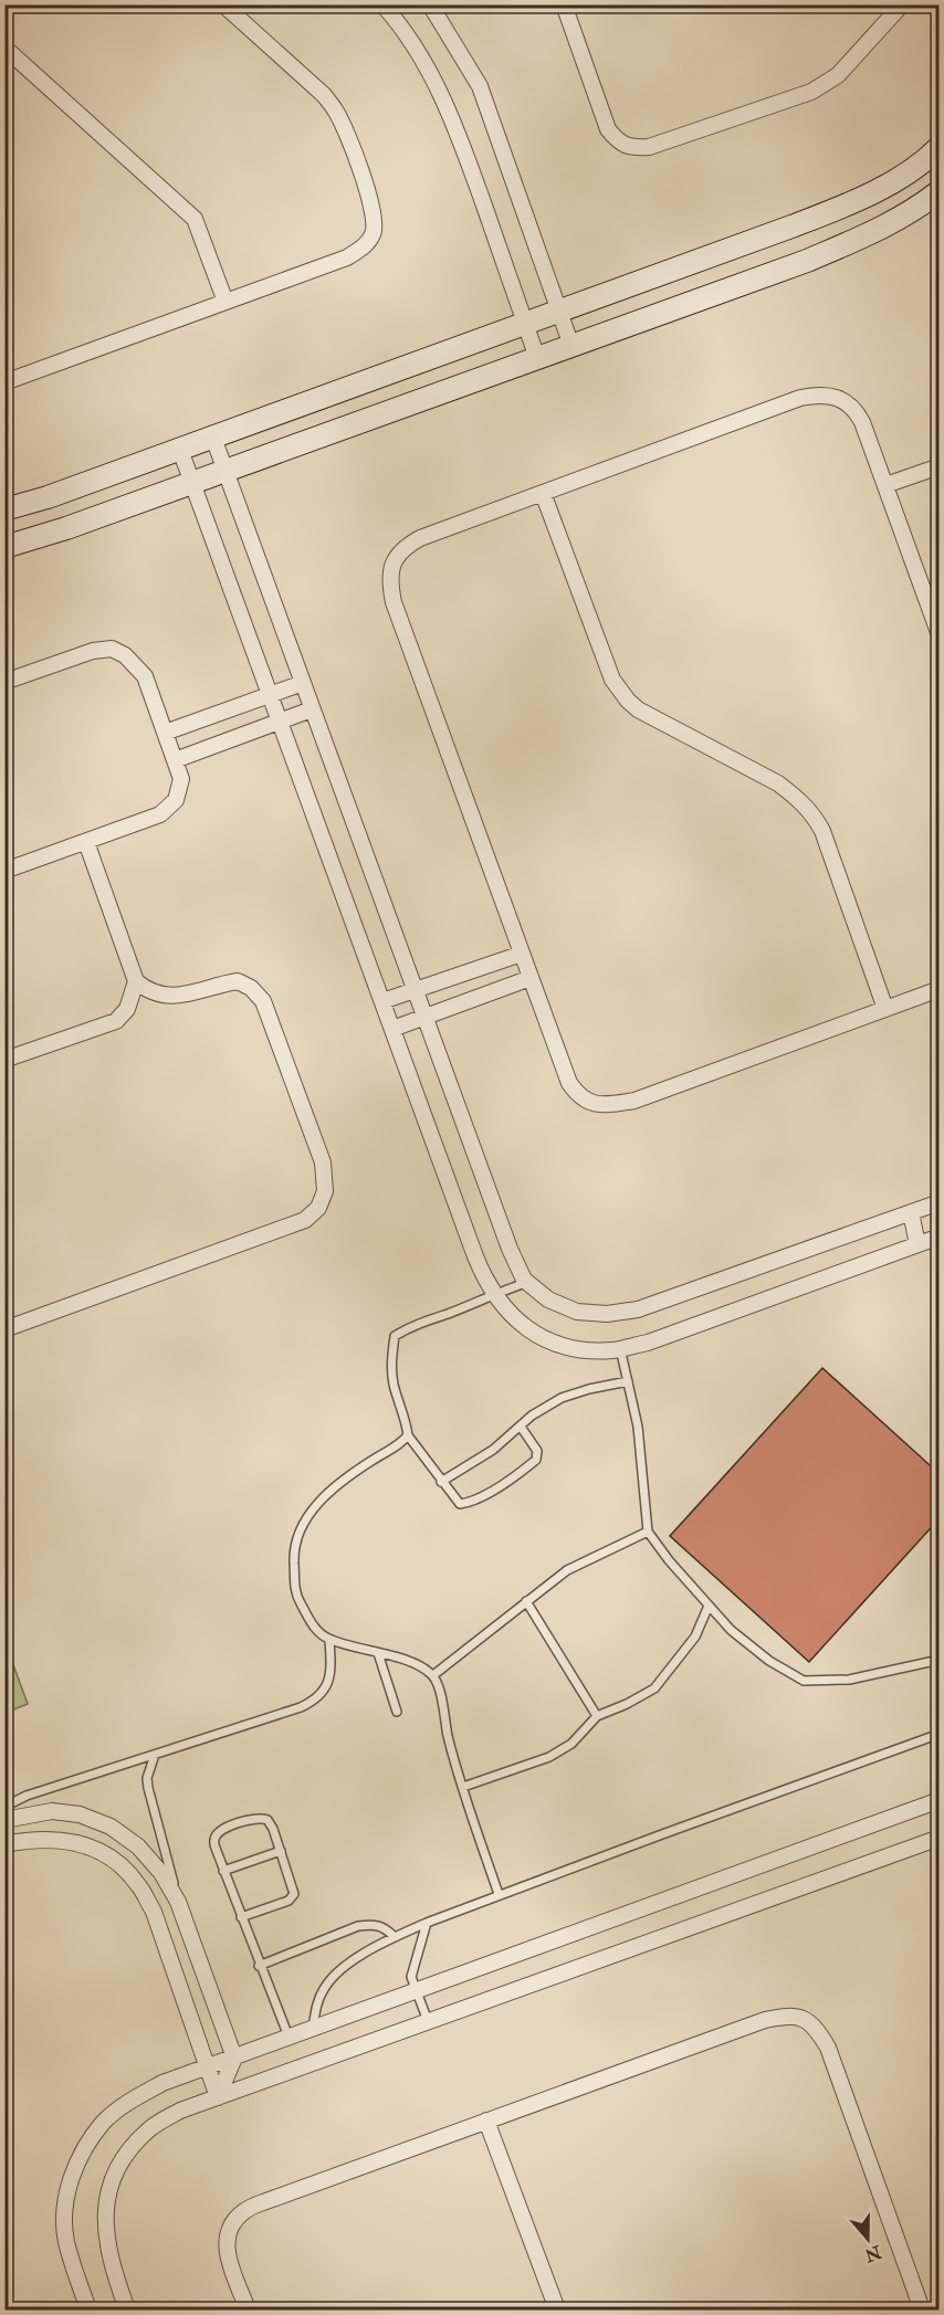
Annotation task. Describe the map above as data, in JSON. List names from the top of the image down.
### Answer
{
  "north": "bottom"
}
